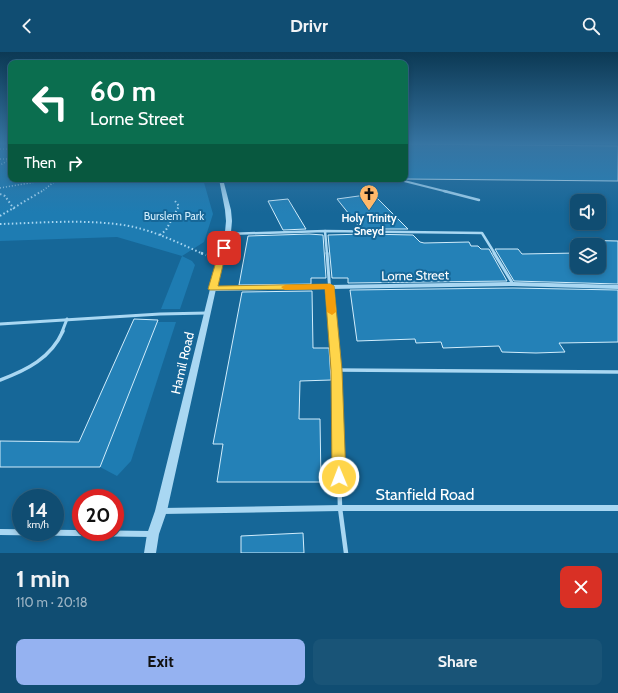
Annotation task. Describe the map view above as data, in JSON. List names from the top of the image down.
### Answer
{
  "streets": {
    "street": ["Lorne Street", "Hamil Road", "Stanfield Road"]
  },
  "crossings": [
    ["Lorne Street", "Hamil Road"],
    ["Hamil Road", "Stanfield Road"]
  ],
  "parks": ["Burslem Park"],
  "places": {
    "church": ["Holy Trinity Sneyd"]
  },
  "page": {
    "header": "Drivr",
    "turn": ["60 m", "Lorne Street"],
    "then": "Then",
    "speed": "14 km/h",
    "limit": "20",
    "heading": ["1 min", "110 m · 20:18"],
    "buttons": ["Exit", "Share"]
  }
}
